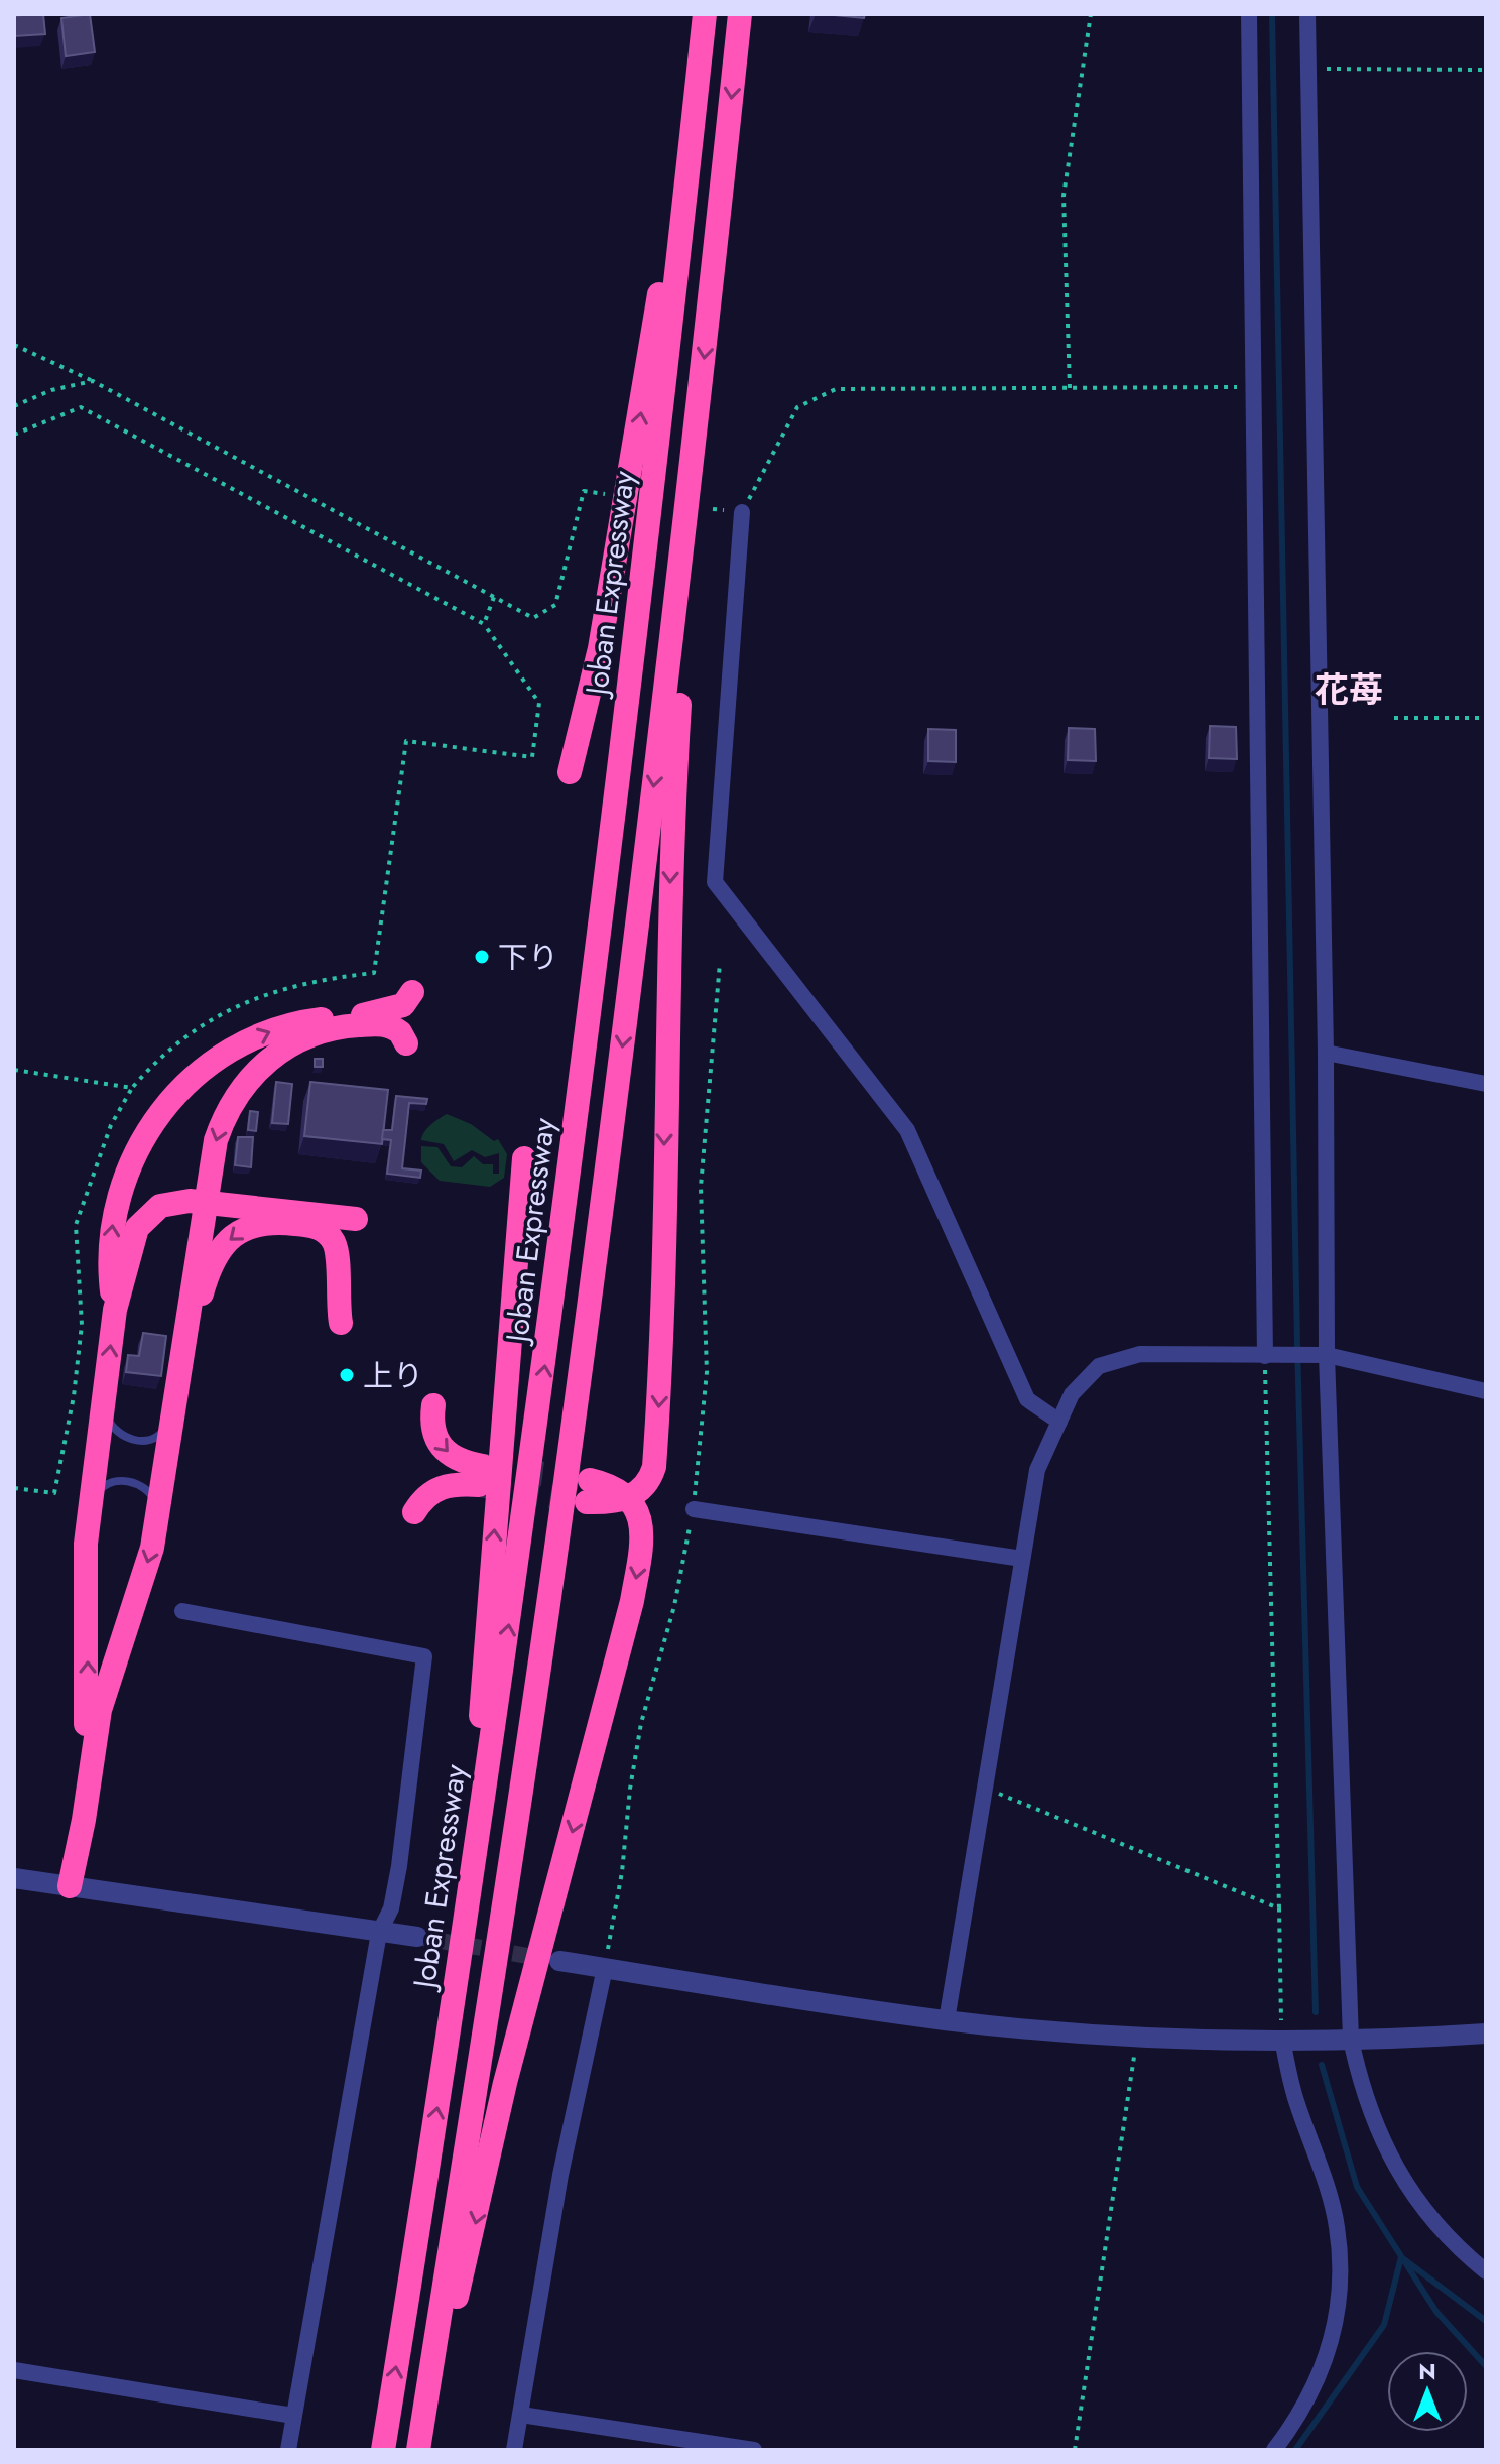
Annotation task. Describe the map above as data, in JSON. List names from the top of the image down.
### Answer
{
  "streets": {
    "highway": ["Joban Expressway"]
  },
  "districts": ["花苺"],
  "places": ["下り", "上り"],
  "north": "top"
}
